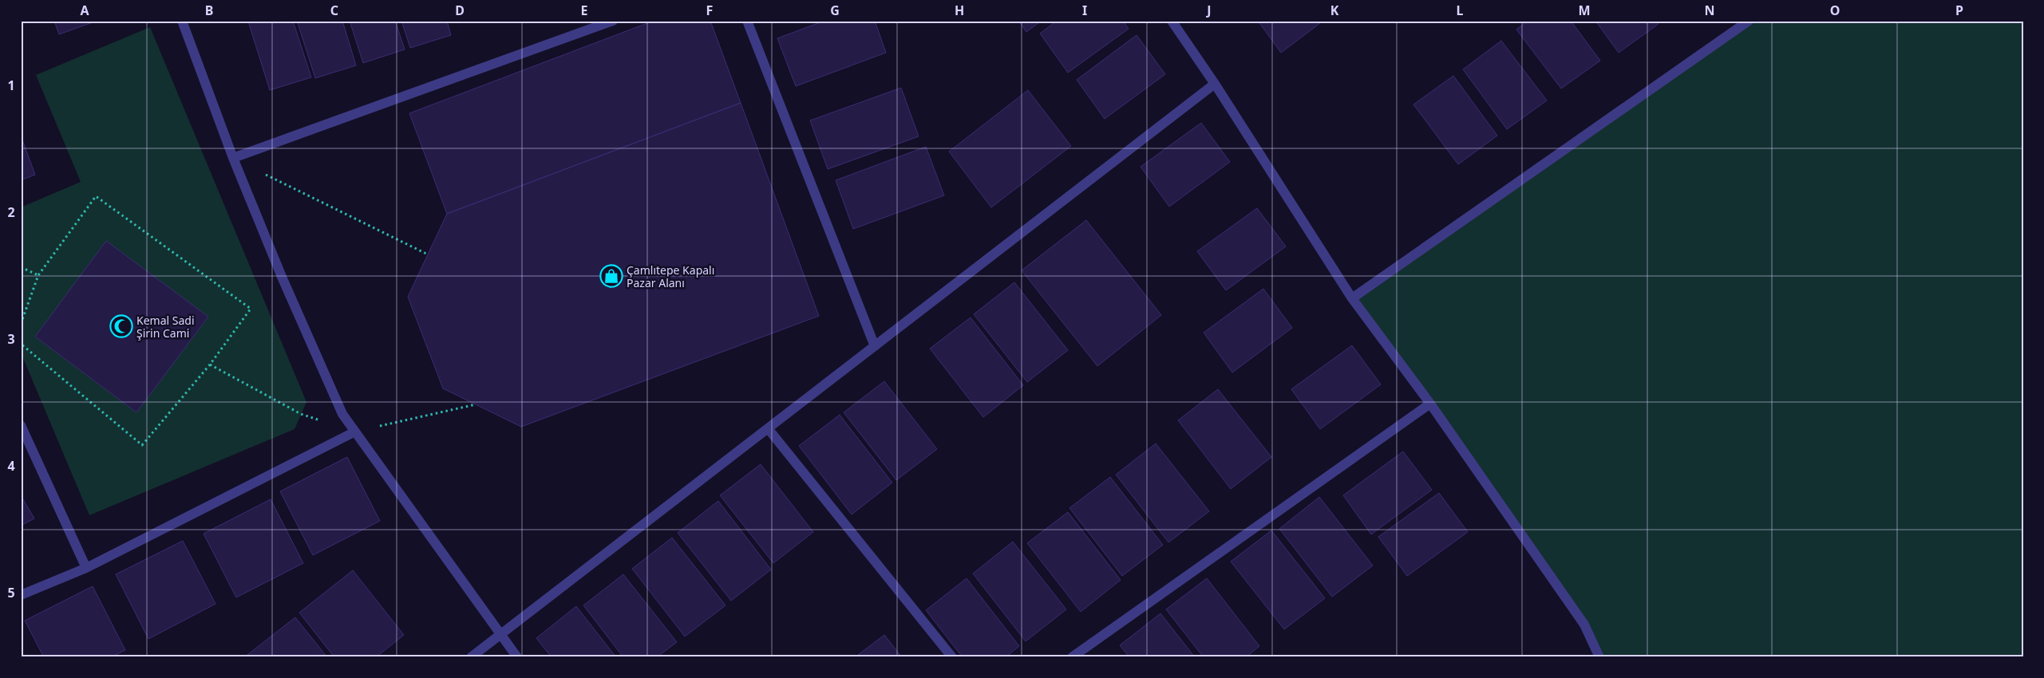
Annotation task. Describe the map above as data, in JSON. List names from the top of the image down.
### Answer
{
  "places": {
    "shop": ["Çamlıtepe Kapalı Pazar Alanı"],
    "mosque": ["Kemal Sadi Şirin Cami"]
  },
  "grid": {
    "columns": [
      "A",
      "B",
      "C",
      "D",
      "E",
      "F",
      "G",
      "H",
      "I",
      "J",
      "K",
      "L",
      "M",
      "N",
      "O",
      "P"
    ],
    "rows": [
      "1",
      "2",
      "3",
      "4",
      "5"
    ]
  }
}
